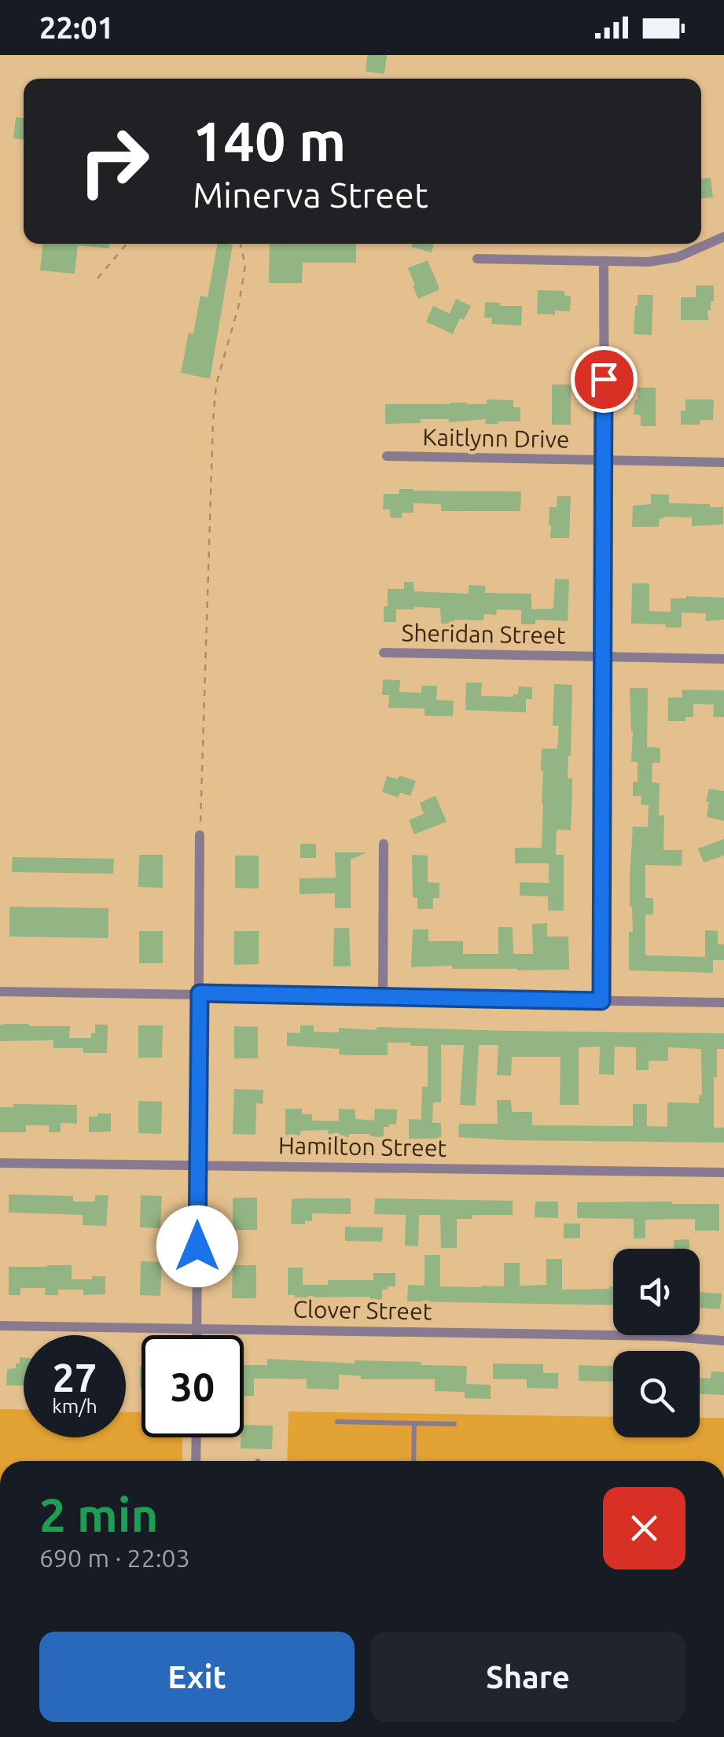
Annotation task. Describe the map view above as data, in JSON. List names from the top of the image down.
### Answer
{
  "streets": {
    "street": [
      "Kaitlynn Drive",
      "Sheridan Street",
      "Hamilton Street",
      "Clover Street"
    ]
  },
  "page": {
    "status": "22:01",
    "turn": ["140 m", "Minerva Street"],
    "speed": "27 km/h",
    "limit": "30",
    "heading": ["2 min", "690 m · 22:03"],
    "buttons": ["Exit", "Share"]
  }
}
